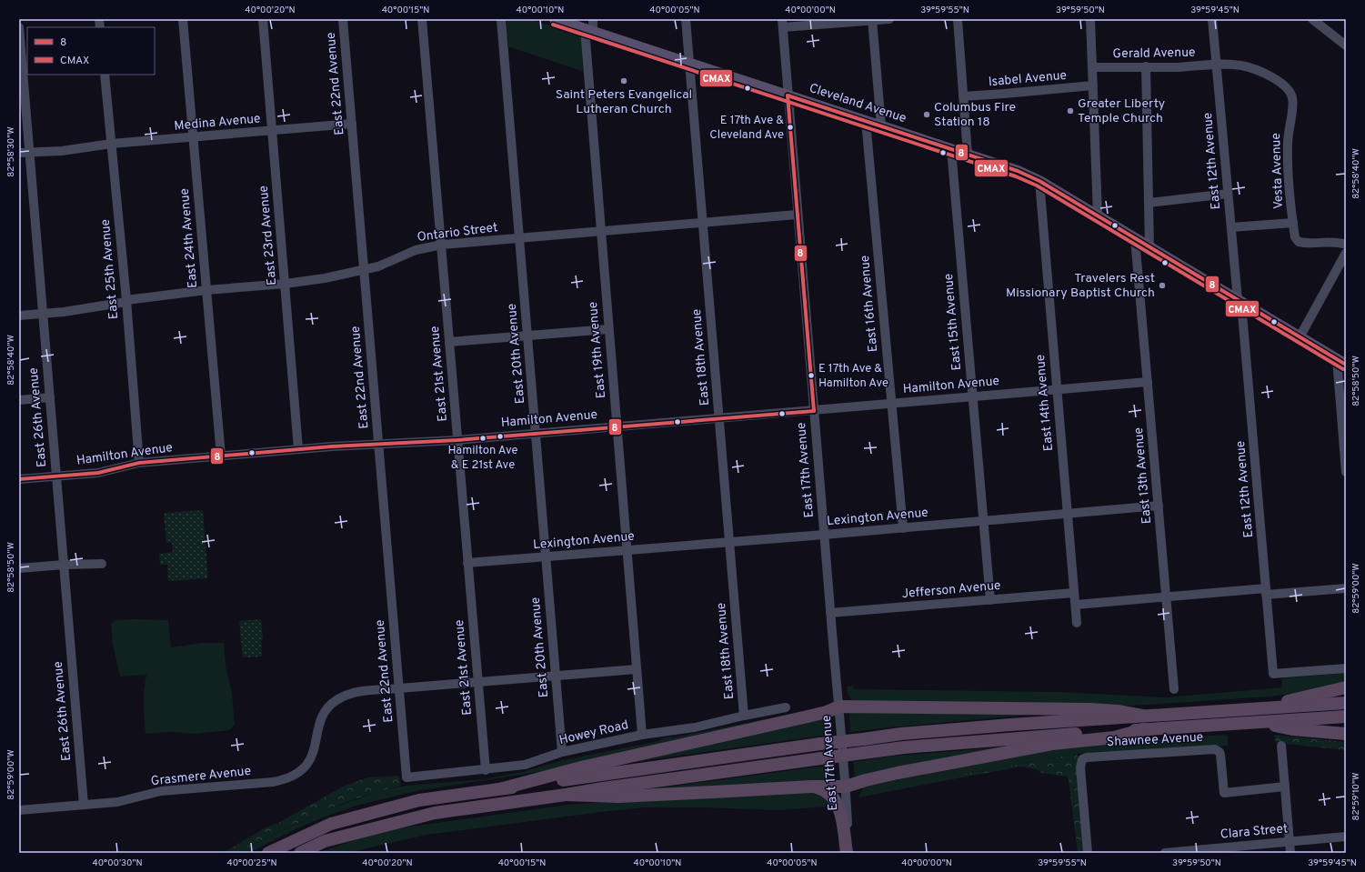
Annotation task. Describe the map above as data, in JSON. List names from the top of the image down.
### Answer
{
  "streets": {
    "main road": ["Cleveland Avenue"],
    "street": [
      "Gerald Avenue",
      "Isabel Avenue",
      "East 22nd Avenue",
      "Medina Avenue",
      "East 12th Avenue",
      "Vesta Avenue",
      "Ontario Street",
      "East 23rd Avenue",
      "East 24th Avenue",
      "East 25th Avenue",
      "East 16th Avenue",
      "East 15th Avenue",
      "East 19th Avenue",
      "East 20th Avenue",
      "East 18th Avenue",
      "East 21st Avenue",
      "Hamilton Avenue",
      "East 14th Avenue",
      "East 26th Avenue",
      "East 17th Avenue",
      "East 13th Avenue",
      "Lexington Avenue",
      "Jefferson Avenue",
      "Howey Road",
      "Shawnee Avenue",
      "Grasmere Avenue",
      "Clara Street"
    ]
  },
  "crossings": [
    ["Gerald Avenue", "East 12th Avenue"],
    ["Gerald Avenue", "Vesta Avenue"],
    ["East 22nd Avenue", "Medina Avenue"],
    ["East 22nd Avenue", "Ontario Street"],
    ["East 22nd Avenue", "Hamilton Avenue"],
    ["East 22nd Avenue", "Howey Road"],
    ["East 22nd Avenue", "Grasmere Avenue"],
    ["Cleveland Avenue", "East 12th Avenue"],
    ["Cleveland Avenue", "East 16th Avenue"],
    ["Cleveland Avenue", "East 15th Avenue"],
    ["Cleveland Avenue", "East 19th Avenue"],
    ["Cleveland Avenue", "East 18th Avenue"],
    ["Cleveland Avenue", "East 14th Avenue"],
    ["Cleveland Avenue", "East 17th Avenue"],
    ["Cleveland Avenue", "East 13th Avenue"],
    ["Medina Avenue", "East 23rd Avenue"],
    ["Medina Avenue", "East 24th Avenue"],
    ["Medina Avenue", "East 25th Avenue"],
    ["Medina Avenue", "East 26th Avenue"],
    ["East 12th Avenue", "Vesta Avenue"],
    ["Ontario Street", "East 23rd Avenue"],
    ["Ontario Street", "East 24th Avenue"],
    ["Ontario Street", "East 25th Avenue"],
    ["Ontario Street", "East 19th Avenue"],
    ["Ontario Street", "East 20th Avenue"],
    ["Ontario Street", "East 18th Avenue"],
    ["Ontario Street", "East 21st Avenue"],
    ["Ontario Street", "East 26th Avenue"],
    ["Ontario Street", "East 17th Avenue"],
    ["East 23rd Avenue", "Hamilton Avenue"],
    ["East 24th Avenue", "Hamilton Avenue"],
    ["East 25th Avenue", "Hamilton Avenue"],
    ["East 16th Avenue", "Hamilton Avenue"],
    ["East 16th Avenue", "Lexington Avenue"],
    ["East 15th Avenue", "Hamilton Avenue"],
    ["East 15th Avenue", "Lexington Avenue"],
    ["East 15th Avenue", "Jefferson Avenue"],
    ["East 19th Avenue", "Hamilton Avenue"],
    ["East 19th Avenue", "Lexington Avenue"],
    ["East 19th Avenue", "Howey Road"],
    ["East 20th Avenue", "Hamilton Avenue"],
    ["East 20th Avenue", "Lexington Avenue"],
    ["East 20th Avenue", "Howey Road"],
    ["East 18th Avenue", "Hamilton Avenue"],
    ["East 18th Avenue", "Lexington Avenue"],
    ["East 18th Avenue", "Howey Road"],
    ["East 21st Avenue", "Hamilton Avenue"],
    ["East 21st Avenue", "Lexington Avenue"],
    ["East 21st Avenue", "Howey Road"],
    ["Hamilton Avenue", "East 14th Avenue"],
    ["Hamilton Avenue", "East 26th Avenue"],
    ["Hamilton Avenue", "East 17th Avenue"],
    ["Hamilton Avenue", "East 13th Avenue"],
    ["East 14th Avenue", "Lexington Avenue"],
    ["East 14th Avenue", "Jefferson Avenue"],
    ["East 26th Avenue", "Grasmere Avenue"],
    ["East 17th Avenue", "Lexington Avenue"],
    ["East 17th Avenue", "Jefferson Avenue"],
    ["East 13th Avenue", "Lexington Avenue"]
  ],
  "places": [
    "Saint Peters Evangelical Lutheran Church",
    "Greater Liberty Temple Church",
    "Columbus Fire Station 18",
    "E 17th Ave & Cleveland Ave",
    "Travelers Rest Missionary Baptist Church",
    "E 17th Ave & Hamilton Ave",
    "Hamilton Ave & E 21st Ave"
  ],
  "lines": ["transit line CMAX", "transit line 8"],
  "legend": ["8", "CMAX"],
  "coordinates": [
    "40°00'20\"N",
    "40°00'15\"N",
    "40°00'10\"N",
    "40°00'05\"N",
    "40°00'00\"N",
    "39°59'55\"N",
    "39°59'50\"N",
    "39°59'45\"N",
    "82°58'30\"W",
    "82°58'40\"W",
    "82°58'50\"W",
    "82°59'00\"W",
    "82°59'10\"W",
    "40°00'30\"N",
    "40°00'25\"N"
  ]
}
